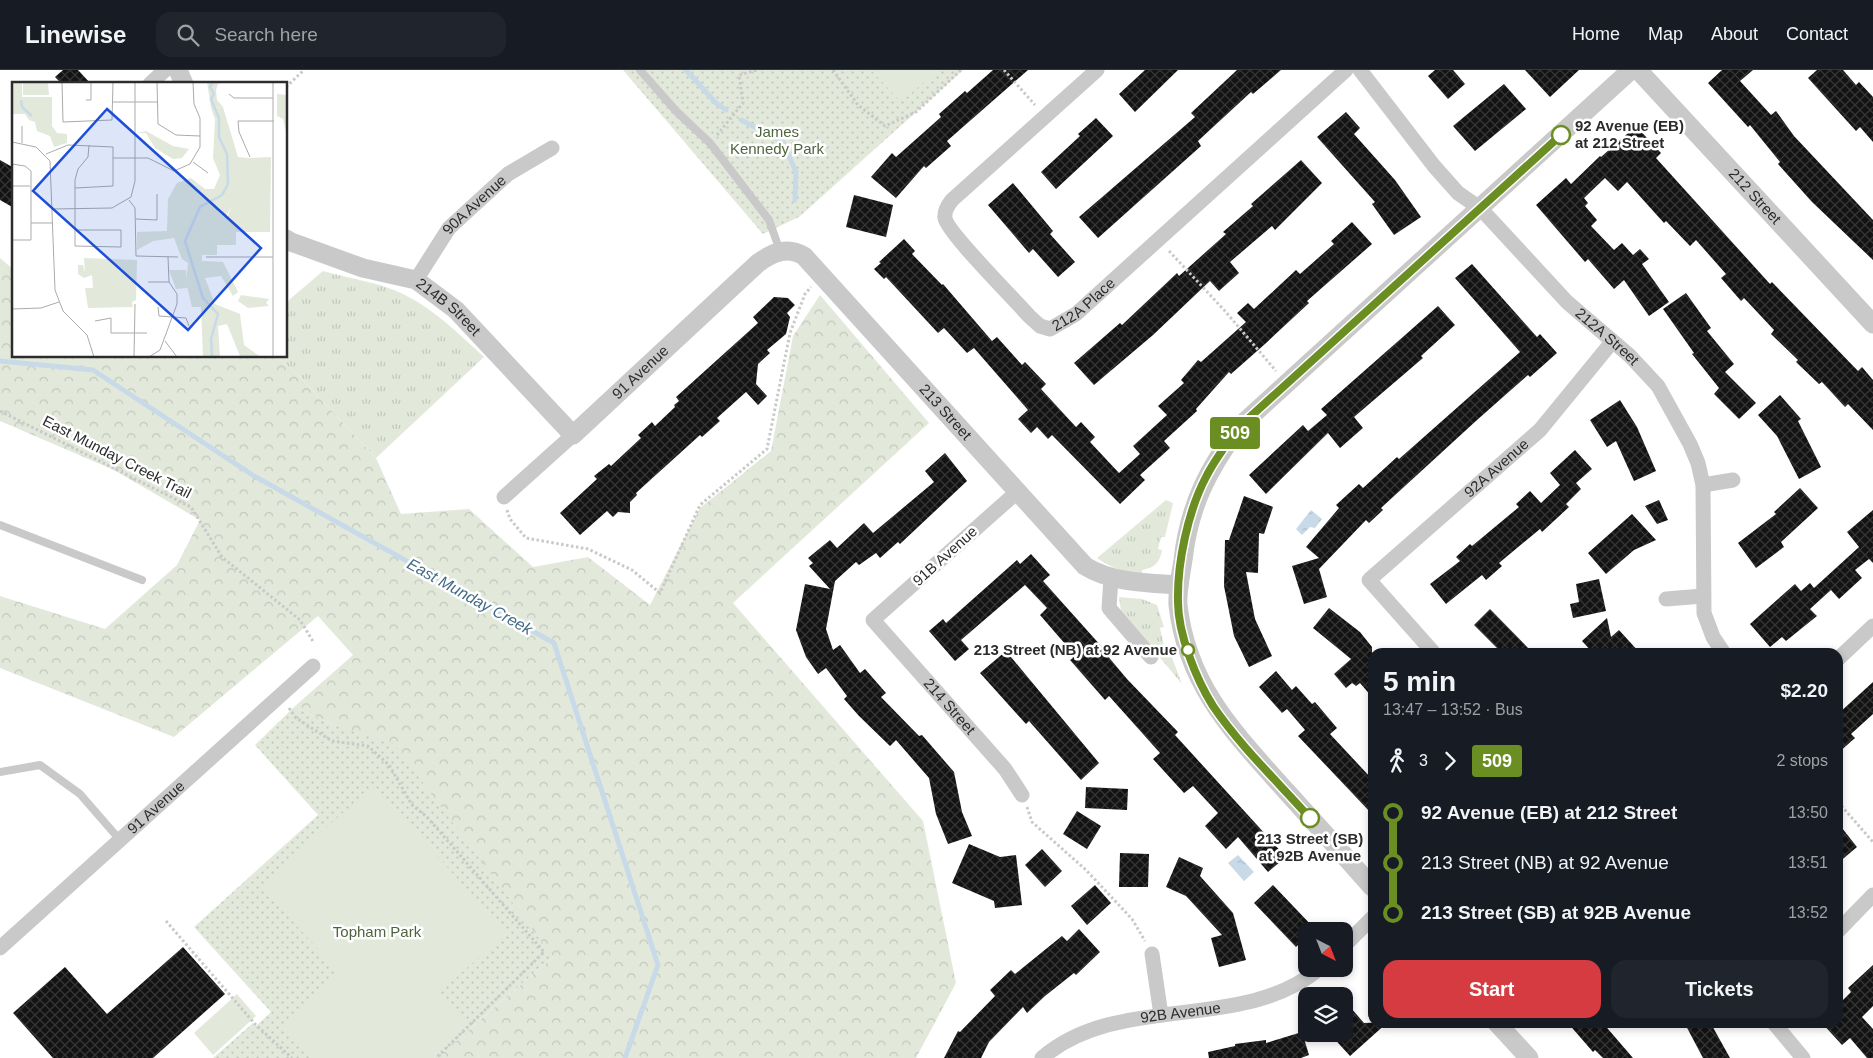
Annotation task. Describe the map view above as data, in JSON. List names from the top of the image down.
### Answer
{
  "streets": {
    "street": [
      "212 Street",
      "90A Avenue",
      "212A Place",
      "214B Street",
      "212A Street",
      "91 Avenue",
      "213 Street",
      "92A Avenue",
      "91B Avenue",
      "214 Street",
      "92B Avenue"
    ],
    "path": ["East Munday Creek Trail"]
  },
  "crossings": [
    ["90A Avenue", "214B Street"],
    ["214B Street", "91 Avenue"],
    ["212A Street", "92A Avenue"],
    ["91 Avenue", "213 Street"],
    ["213 Street", "91B Avenue"],
    ["91B Avenue", "214 Street"]
  ],
  "water": ["East Munday Creek"],
  "parks": ["James Kennedy Park", "Topham Park"],
  "places": ["92 Avenue (EB) at 212 Street", "213 Street (NB) at 92 Avenue", "213 Street (SB) at 92B Avenue"],
  "lines": ["bus line 509"],
  "north": "bottom right",
  "page": {
    "header": "Linewise",
    "search": "Search here",
    "nav": [
      "Home",
      "Map",
      "About",
      "Contact"
    ],
    "on_map": "509",
    "heading": ["5 min", "13:47 – 13:52 · Bus", "$2.20"],
    "legs": ["3", "509", "2 stops"],
    "list": [
      {
        "name": "92 Avenue (EB) at 212 Street",
        "value": "13:50"
      },
      {
        "name": "213 Street (NB) at 92 Avenue",
        "value": "13:51"
      },
      {
        "name": "213 Street (SB) at 92B Avenue",
        "value": "13:52"
      }
    ],
    "buttons": ["Start", "Tickets"]
  }
}
